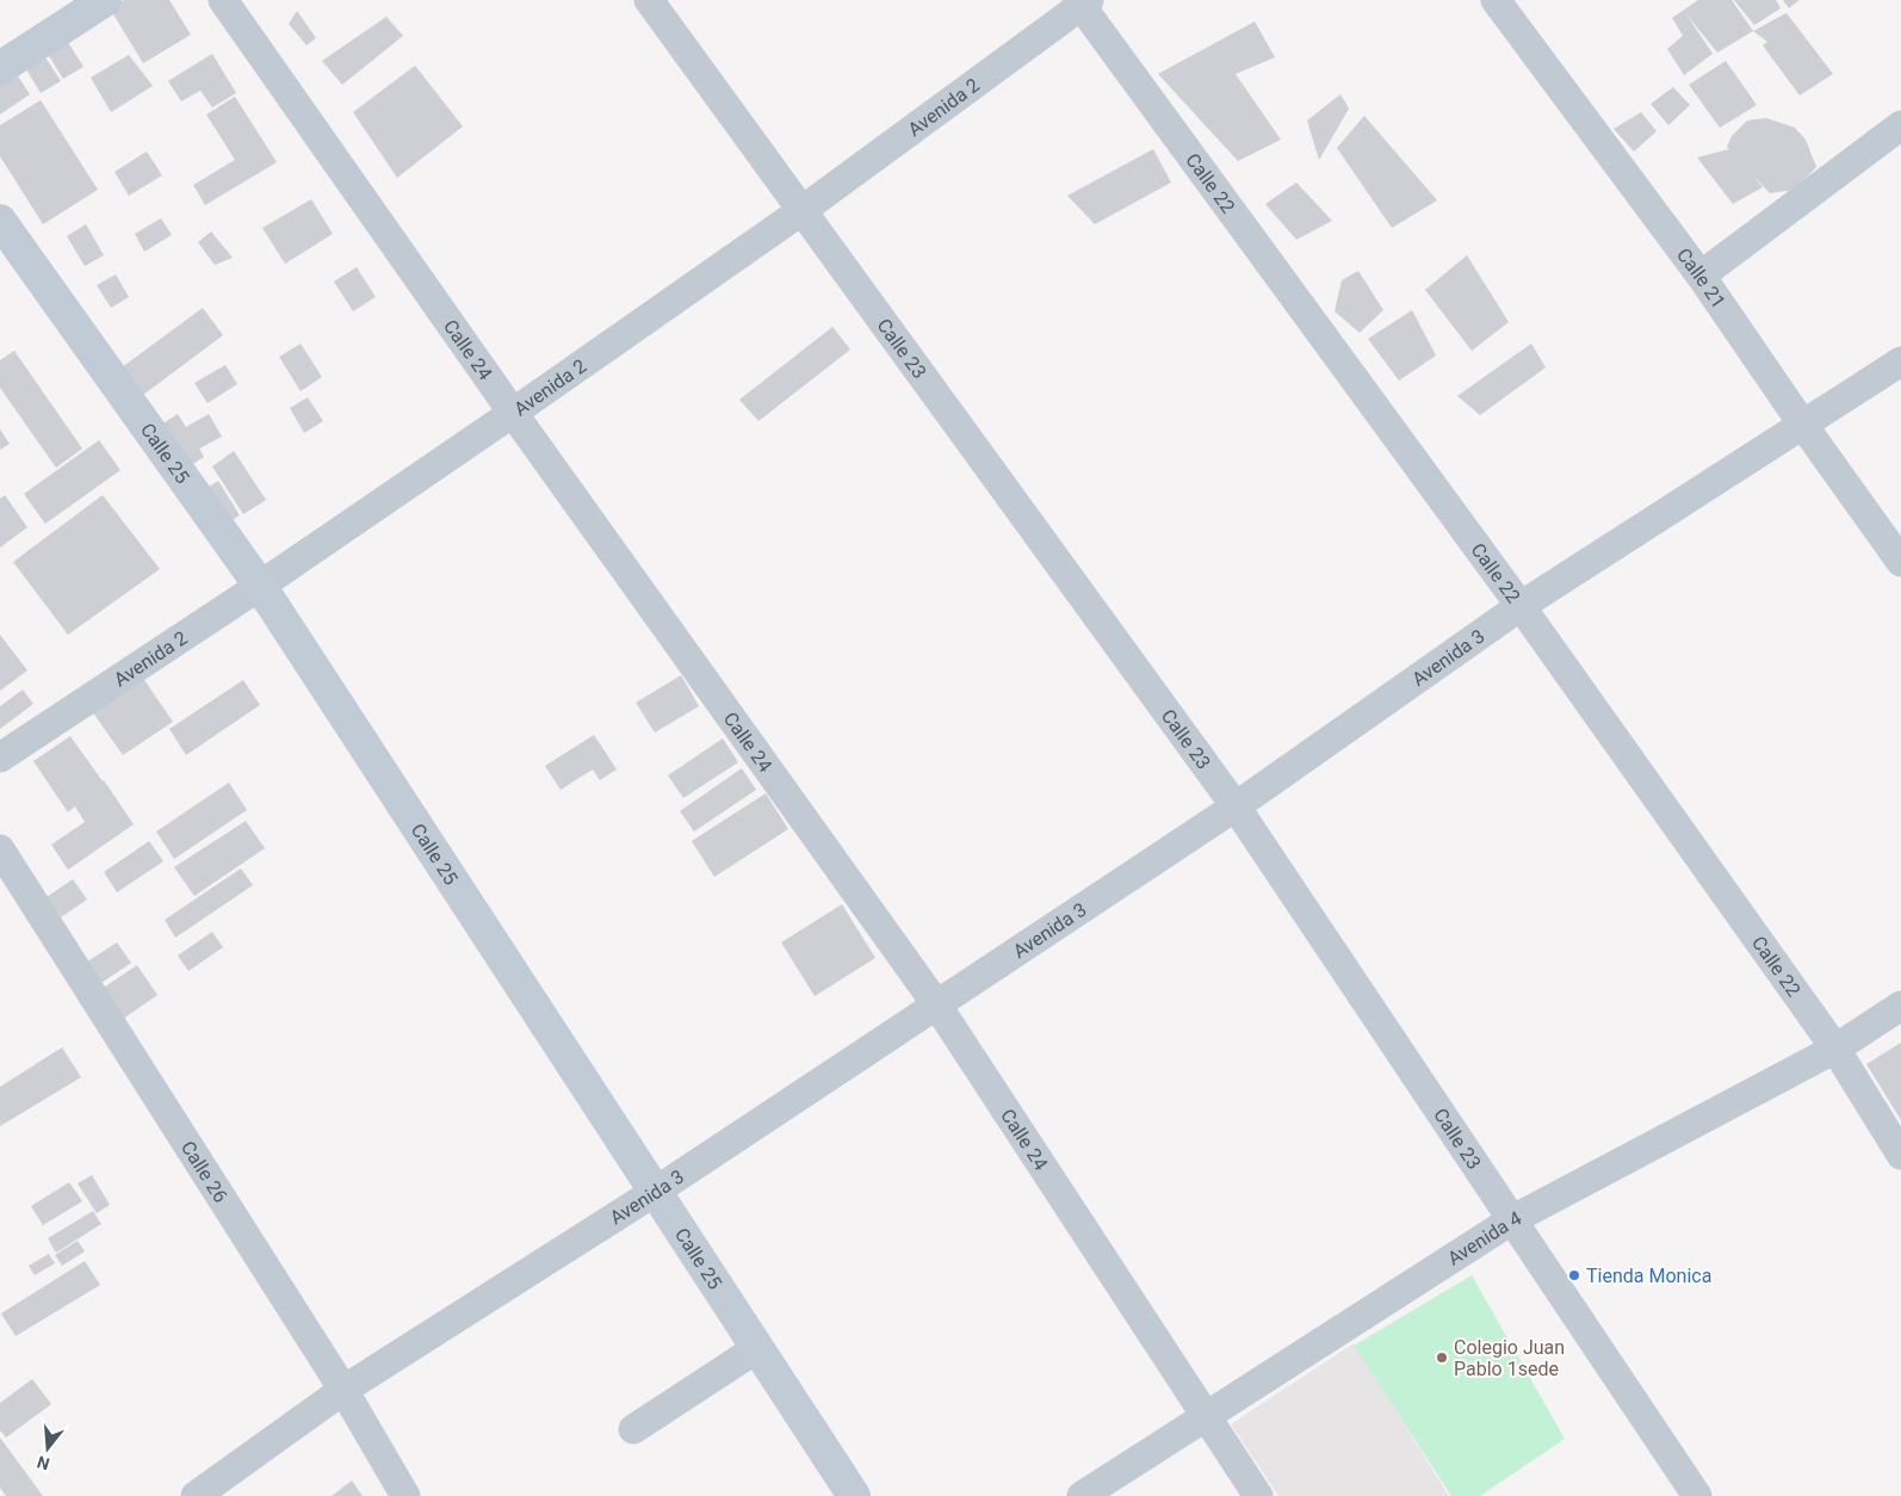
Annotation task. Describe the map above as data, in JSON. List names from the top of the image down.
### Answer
{
  "streets": {
    "street": [
      "Avenida 2",
      "Calle 22",
      "Calle 21",
      "Calle 23",
      "Calle 24",
      "Calle 25",
      "Avenida 3",
      "Calle 26",
      "Avenida 4"
    ]
  },
  "crossings": [
    ["Avenida 2", "Calle 22"],
    ["Avenida 2", "Calle 23"],
    ["Avenida 2", "Calle 24"],
    ["Avenida 2", "Calle 25"],
    ["Calle 22", "Avenida 3"],
    ["Calle 22", "Avenida 4"],
    ["Calle 21", "Avenida 3"],
    ["Calle 23", "Avenida 3"],
    ["Calle 23", "Avenida 4"],
    ["Calle 24", "Avenida 3"],
    ["Calle 24", "Avenida 4"],
    ["Calle 25", "Avenida 3"],
    ["Avenida 3", "Calle 26"]
  ],
  "places": ["Tienda Monica", "Colegio Juan Pablo 1sede"],
  "north": "bottom"
}
